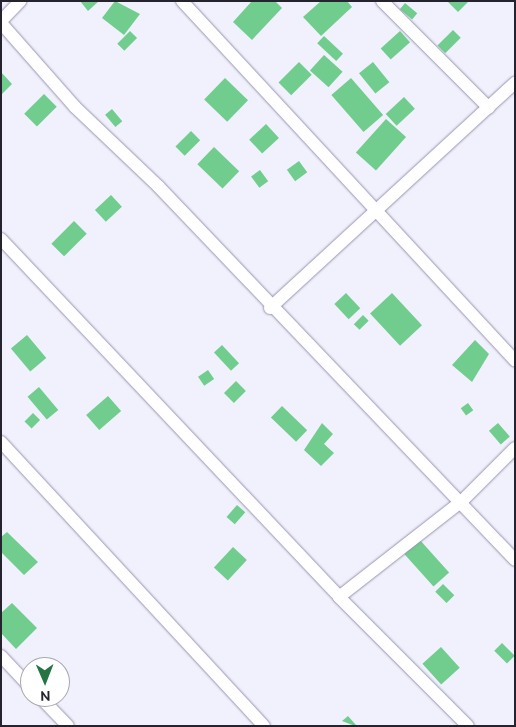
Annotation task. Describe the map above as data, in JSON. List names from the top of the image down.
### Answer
{
  "north": "bottom"
}
